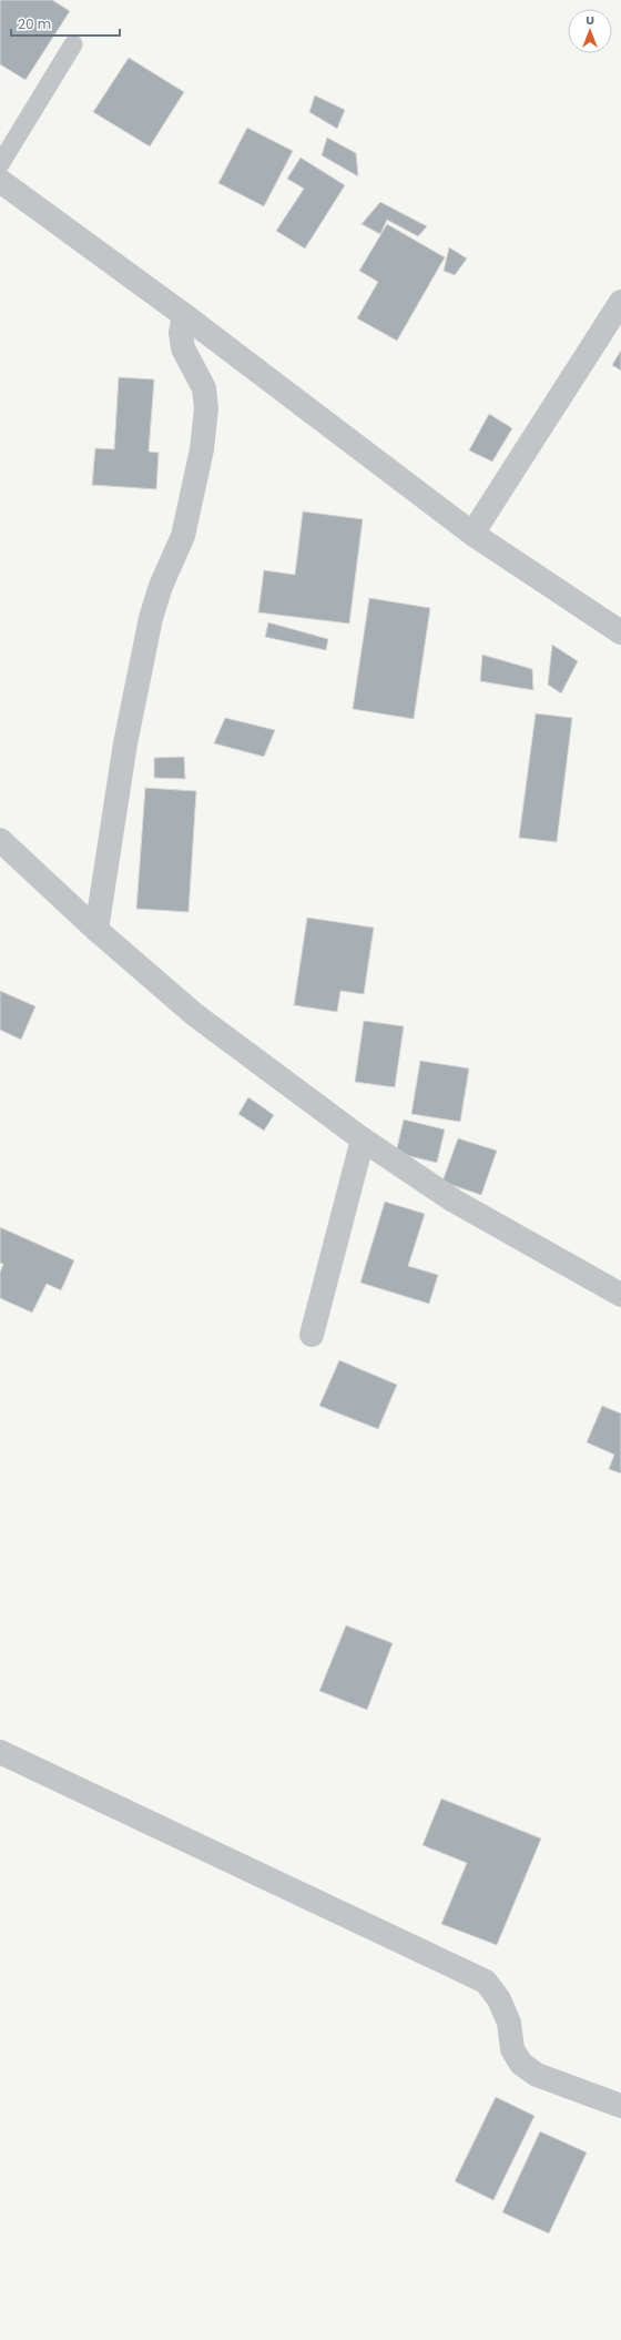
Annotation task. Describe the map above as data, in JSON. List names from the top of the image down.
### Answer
{
  "scale_bar": "20 m",
  "north": "top"
}
